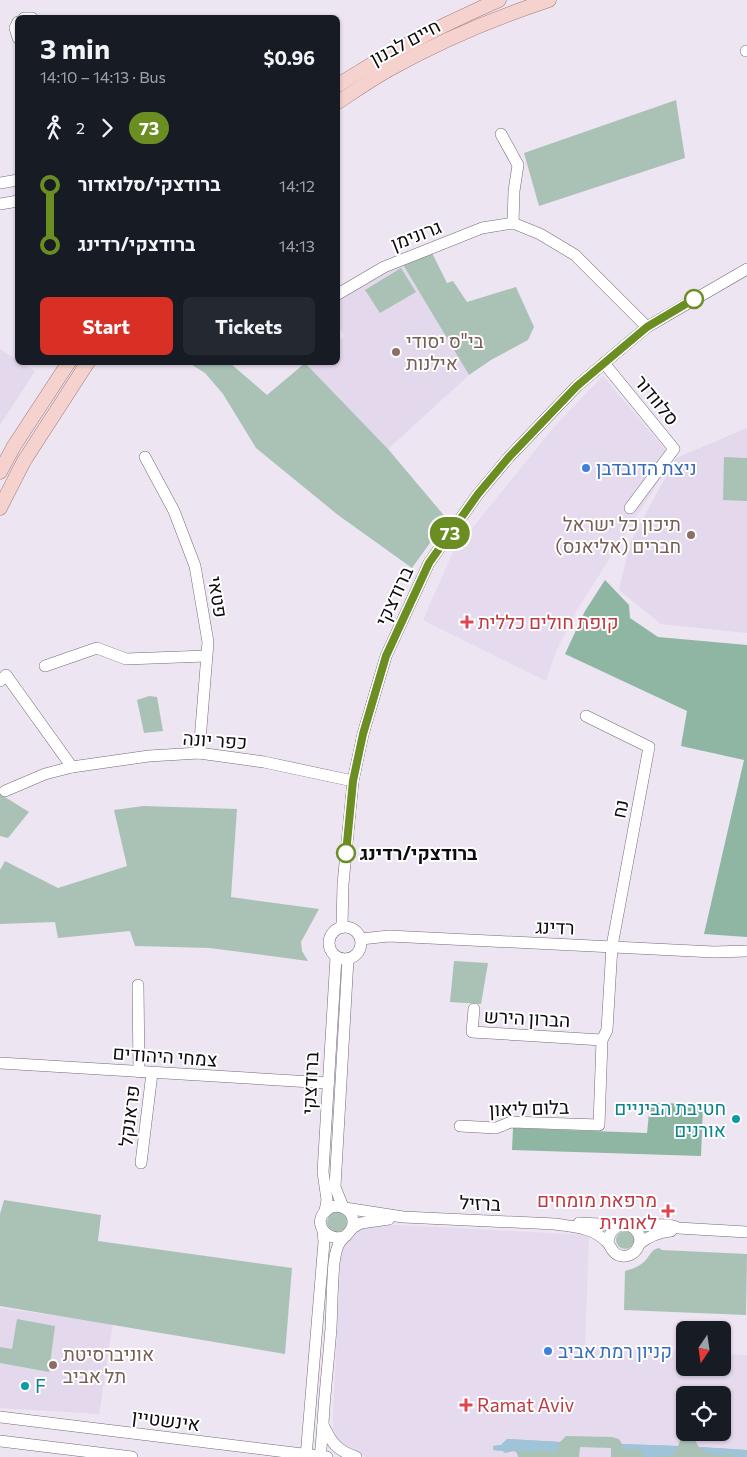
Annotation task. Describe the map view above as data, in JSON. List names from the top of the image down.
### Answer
{
  "streets": {
    "main road": ["חיים לבנון"],
    "street": [
      "גרונימן",
      "סלוודור",
      "ברודצקי",
      "פטאי",
      "כפר יונה",
      "נח",
      "רדינג",
      "הברון הירש",
      "צמחי היהודים",
      "בלום ליאון",
      "פראנקל",
      "ברזיל",
      "אינשטיין"
    ]
  },
  "crossings": [
    ["סלוודור", "ברודצקי"],
    ["ברודצקי", "כפר יונה"],
    ["ברודצקי", "רדינג"],
    ["ברודצקי", "צמחי היהודים"],
    ["ברודצקי", "ברזיל"],
    ["פטאי", "כפר יונה"],
    ["נח", "רדינג"],
    ["הברון הירש", "בלום ליאון"],
    ["צמחי היהודים", "פראנקל"]
  ],
  "places": {
    "other": [
      "בי\"ס יסודי אילנות",
      "ניצת הדובדבן",
      "תיכון כל ישראל חברים (אליאנס)",
      "ברודצקי/רדינג",
      "חטיבת הביניים אורנים",
      "קניון רמת אביב",
      "אוניברסיטת תל אביב",
      "F"
    ],
    "health": ["קופת חולים כללית", "מרפאת מומחים לאומית", "Ramat Aviv"]
  },
  "lines": ["bus line 73"],
  "north": "bottom",
  "page": {
    "on_map": "73",
    "heading": ["3 min", "14:10 – 14:13 · Bus", "$0.96"],
    "legs": ["2", "73"],
    "list": [
      {
        "name": "ברודצקי/סלואדור",
        "value": "14:12"
      },
      {
        "name": "ברודצקי/רדינג",
        "value": "14:13"
      }
    ],
    "buttons": ["Start", "Tickets"]
  }
}
